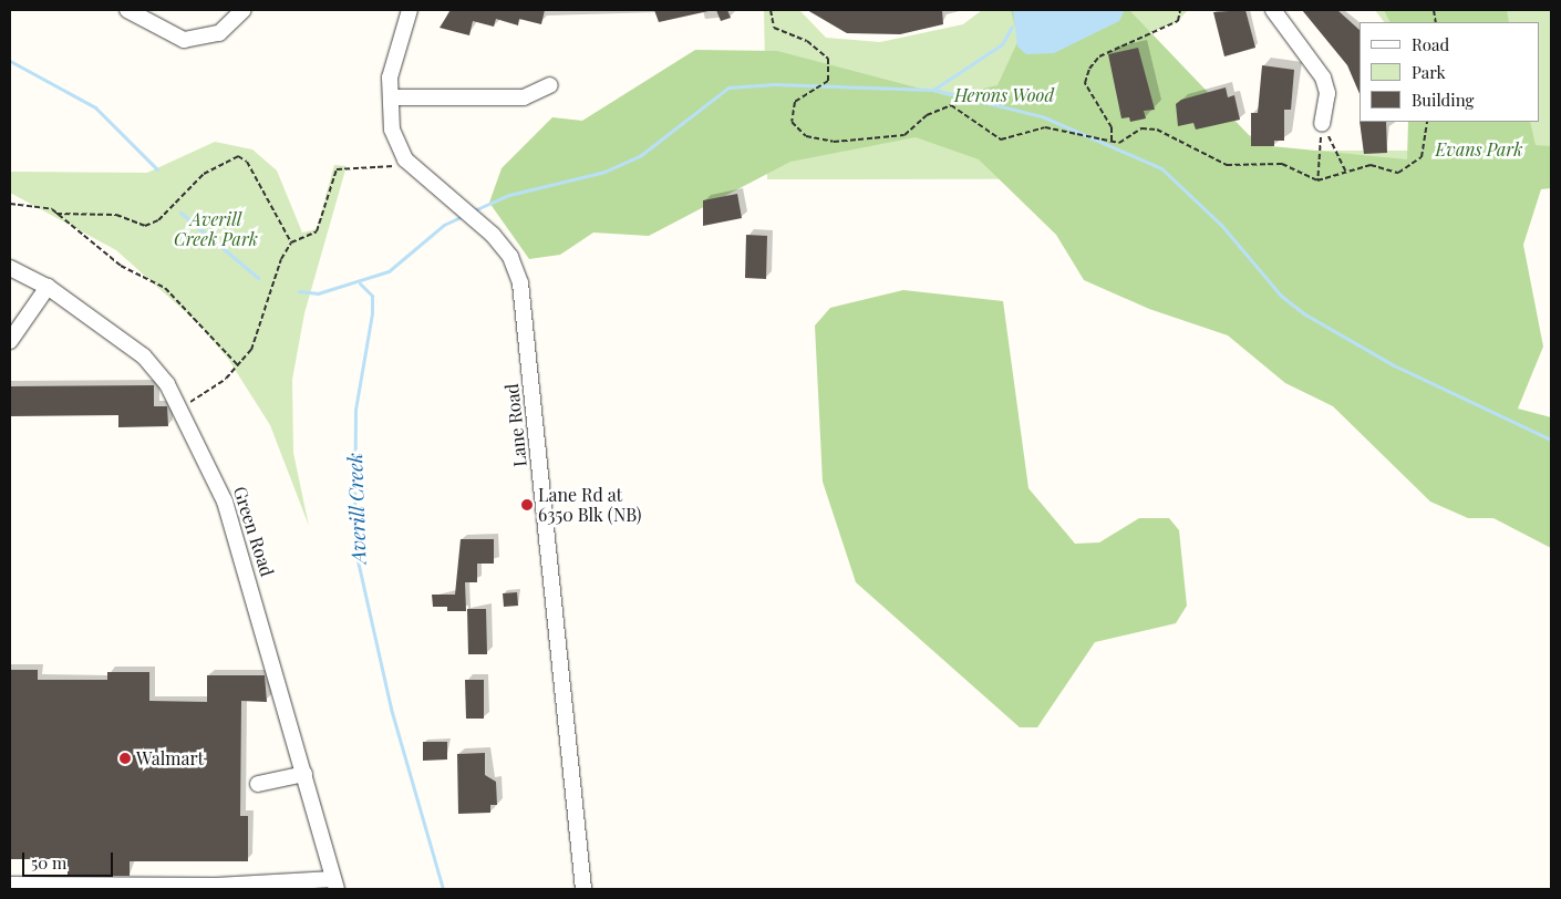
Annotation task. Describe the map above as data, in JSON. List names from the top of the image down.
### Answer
{
  "streets": {
    "street": ["Lane Road", "Green Road"]
  },
  "water": ["Averill Creek"],
  "parks": ["Herons Wood", "Evans Park", "Averill Creek Park"],
  "places": ["Lane Rd at 6350 Blk (NB)", "Walmart"],
  "legend": ["Road", "Park", "Building"],
  "scale_bar": "50 m"
}
